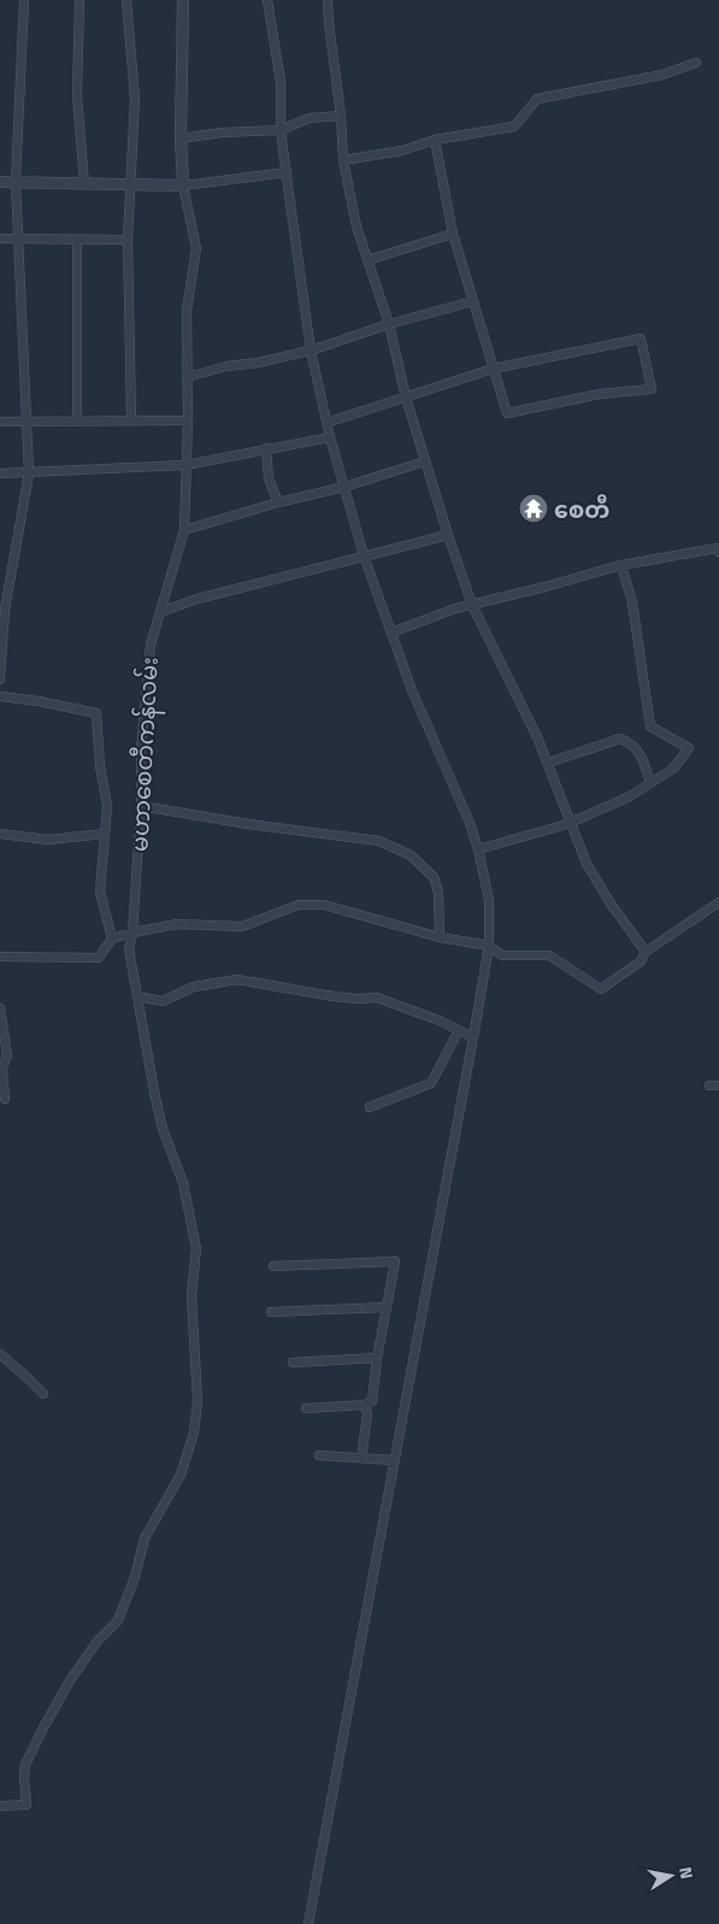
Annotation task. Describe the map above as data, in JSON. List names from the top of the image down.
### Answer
{
  "streets": {
    "street": ["မဟာစေတီကန်လမ်း"]
  },
  "places": {
    "temple": ["စေတီ"]
  },
  "north": "right"
}
